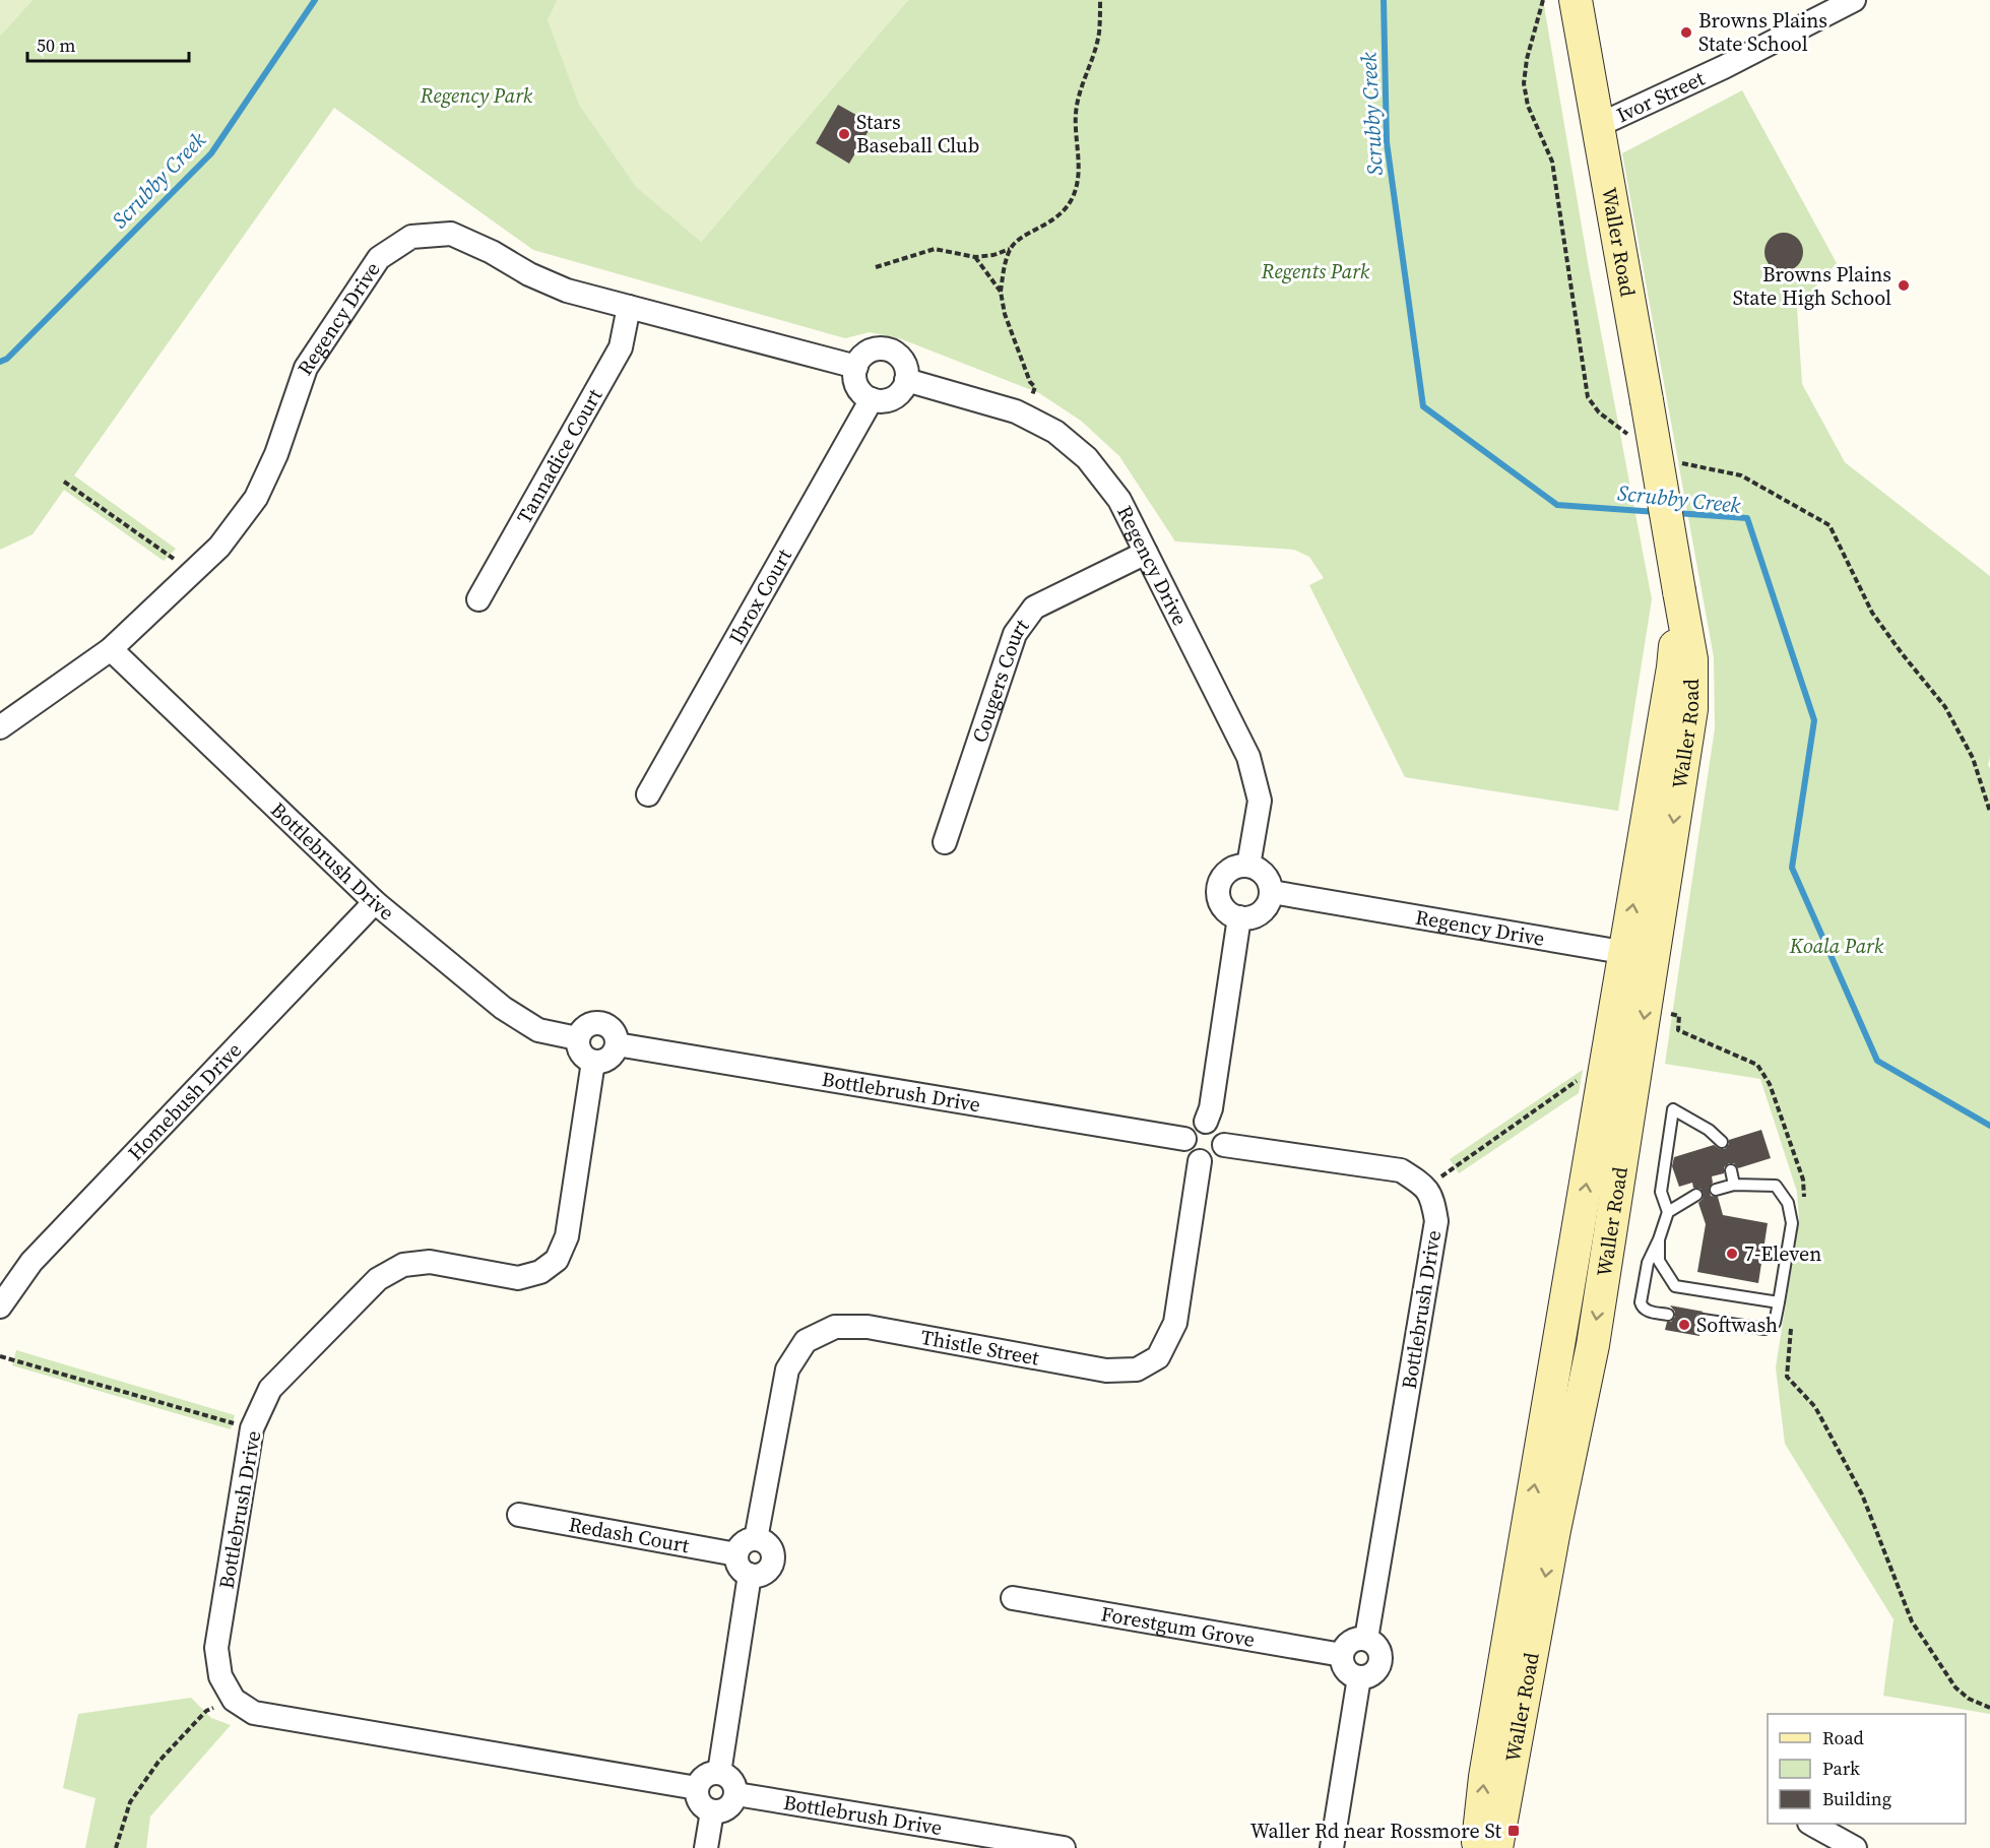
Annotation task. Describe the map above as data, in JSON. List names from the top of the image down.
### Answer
{
  "streets": {
    "street": [
      "Ivor Street",
      "Waller Road",
      "Regency Drive",
      "Tannadice Court",
      "Ibrox Court",
      "Cougers Court",
      "Bottlebrush Drive",
      "Homebush Drive",
      "Thistle Street",
      "Redash Court",
      "Forestgum Grove"
    ]
  },
  "crossings": [
    ["Ivor Street", "Waller Road"],
    ["Waller Road", "Regency Drive"],
    ["Regency Drive", "Tannadice Court"],
    ["Regency Drive", "Ibrox Court"],
    ["Regency Drive", "Cougers Court"],
    ["Regency Drive", "Bottlebrush Drive"],
    ["Bottlebrush Drive", "Homebush Drive"],
    ["Bottlebrush Drive", "Thistle Street"],
    ["Bottlebrush Drive", "Forestgum Grove"],
    ["Thistle Street", "Redash Court"]
  ],
  "water": ["Scrubby Creek"],
  "parks": ["Regency Park", "Regents Park", "Koala Park"],
  "places": {
    "other": [
      "Browns Plains State School",
      "Stars Baseball Club",
      "Browns Plains State High School",
      "7-Eleven",
      "Softwash"
    ],
    "transit": ["Waller Rd near Rossmore St"]
  },
  "legend": ["Road", "Park", "Building"],
  "scale_bar": "50 m"
}
